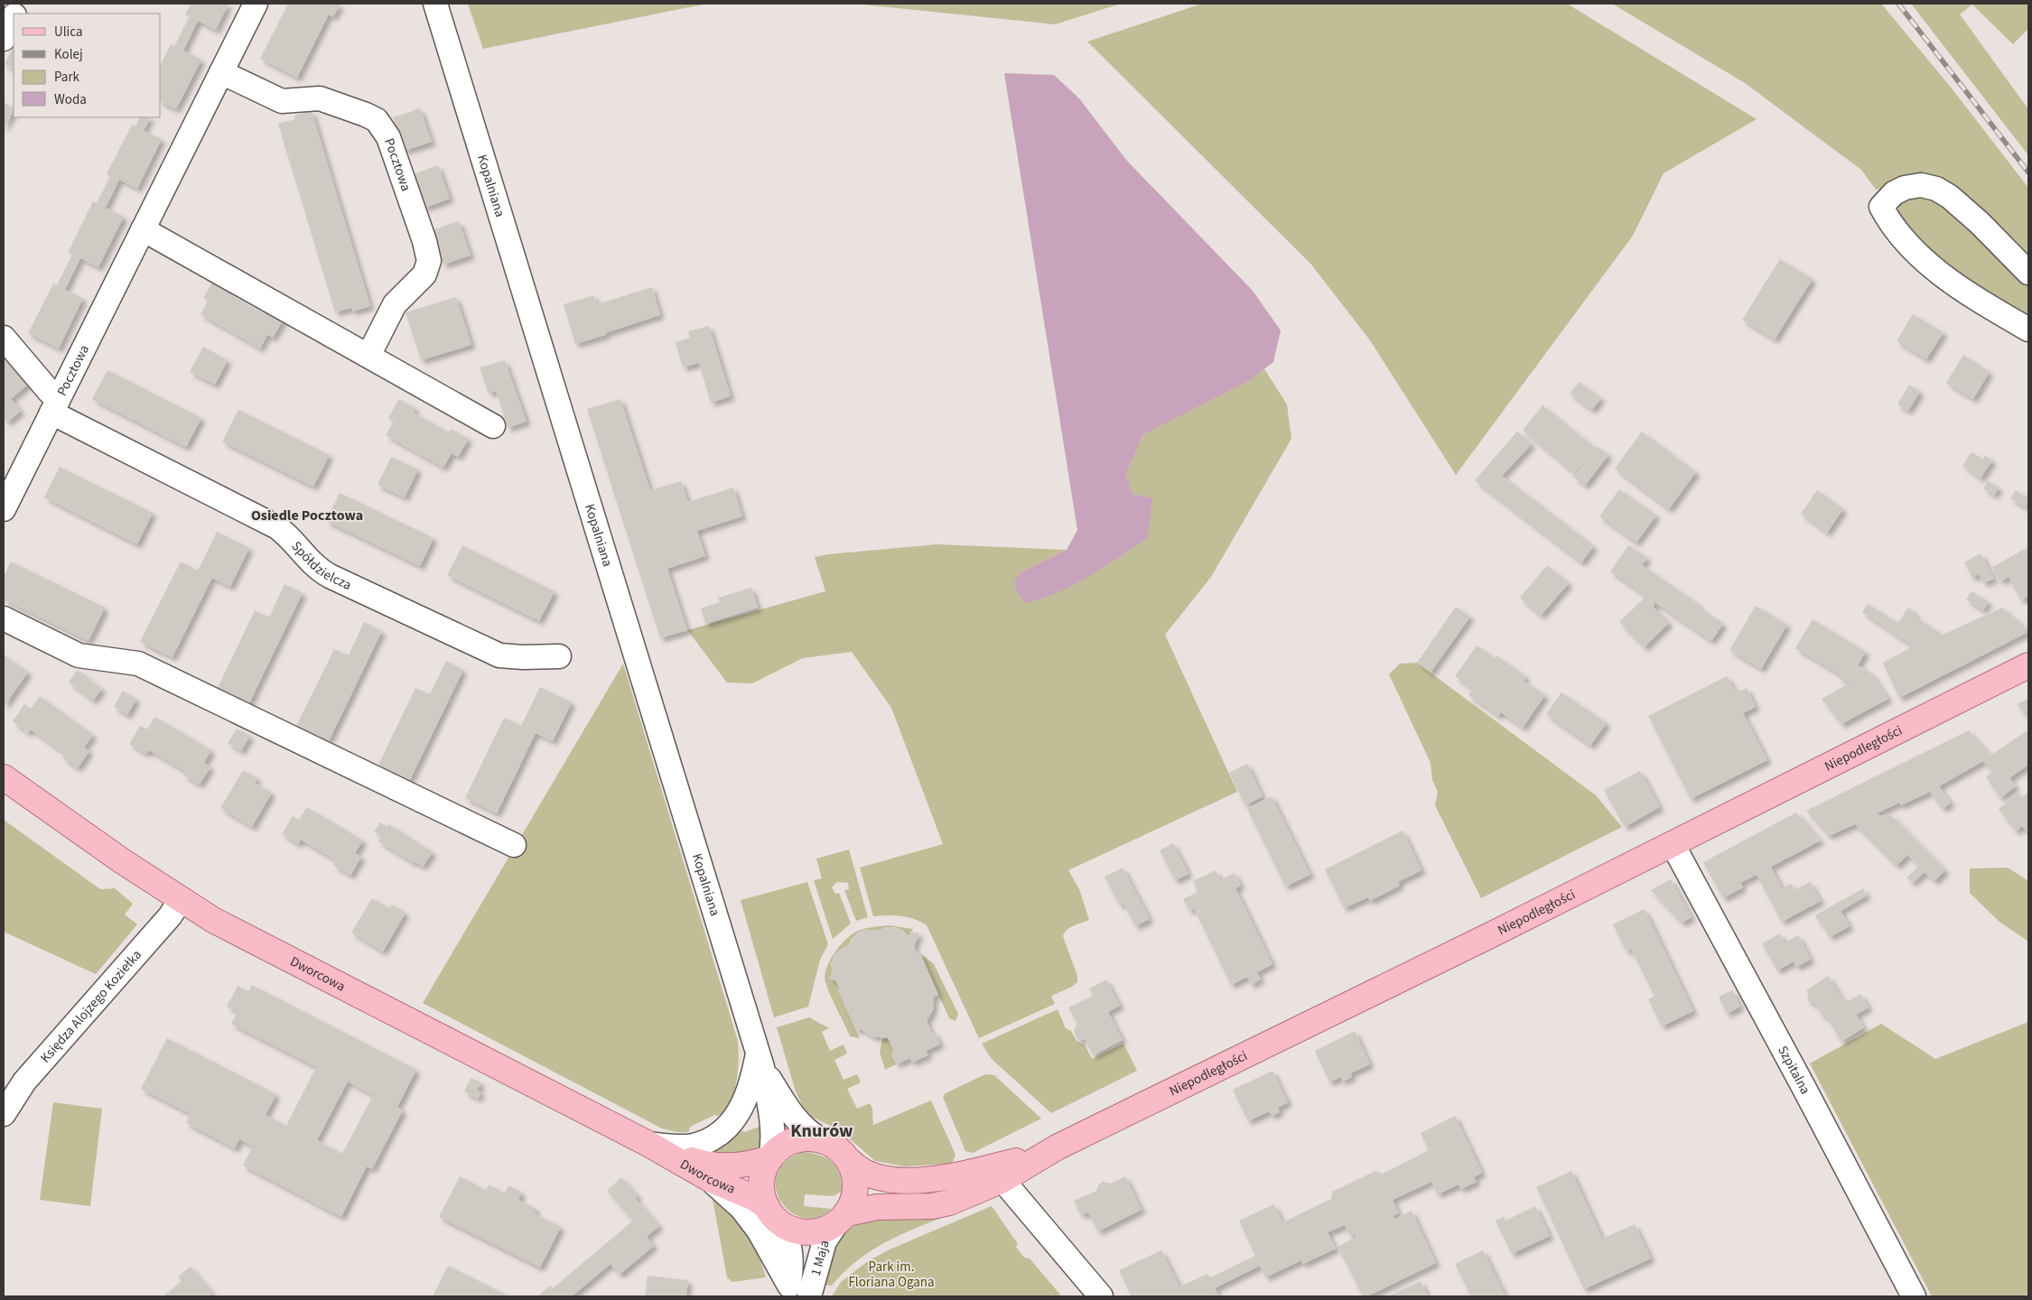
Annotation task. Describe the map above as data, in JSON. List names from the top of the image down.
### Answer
{
  "streets": {
    "main road": ["Niepodległości", "Dworcowa"],
    "street": [
      "Pocztowa",
      "Kopalniana",
      "Spółdzielcza",
      "Księdza Alojzego Koziełka",
      "Szpitalna",
      "1 Maja"
    ]
  },
  "crossings": [
    ["Pocztowa", "Spółdzielcza"],
    ["Kopalniana", "Niepodległości"],
    ["Kopalniana", "Dworcowa"],
    ["Kopalniana", "1 Maja"],
    ["Niepodległości", "Dworcowa"],
    ["Niepodległości", "Szpitalna"],
    ["Niepodległości", "1 Maja"],
    ["Dworcowa", "Księdza Alojzego Koziełka"],
    ["Dworcowa", "1 Maja"]
  ],
  "districts": ["Osiedle Pocztowa", "Knurów"],
  "parks": ["Park im. Floriana Ogana"],
  "legend": [
    "Ulica",
    "Kolej",
    "Park",
    "Woda"
  ]
}
